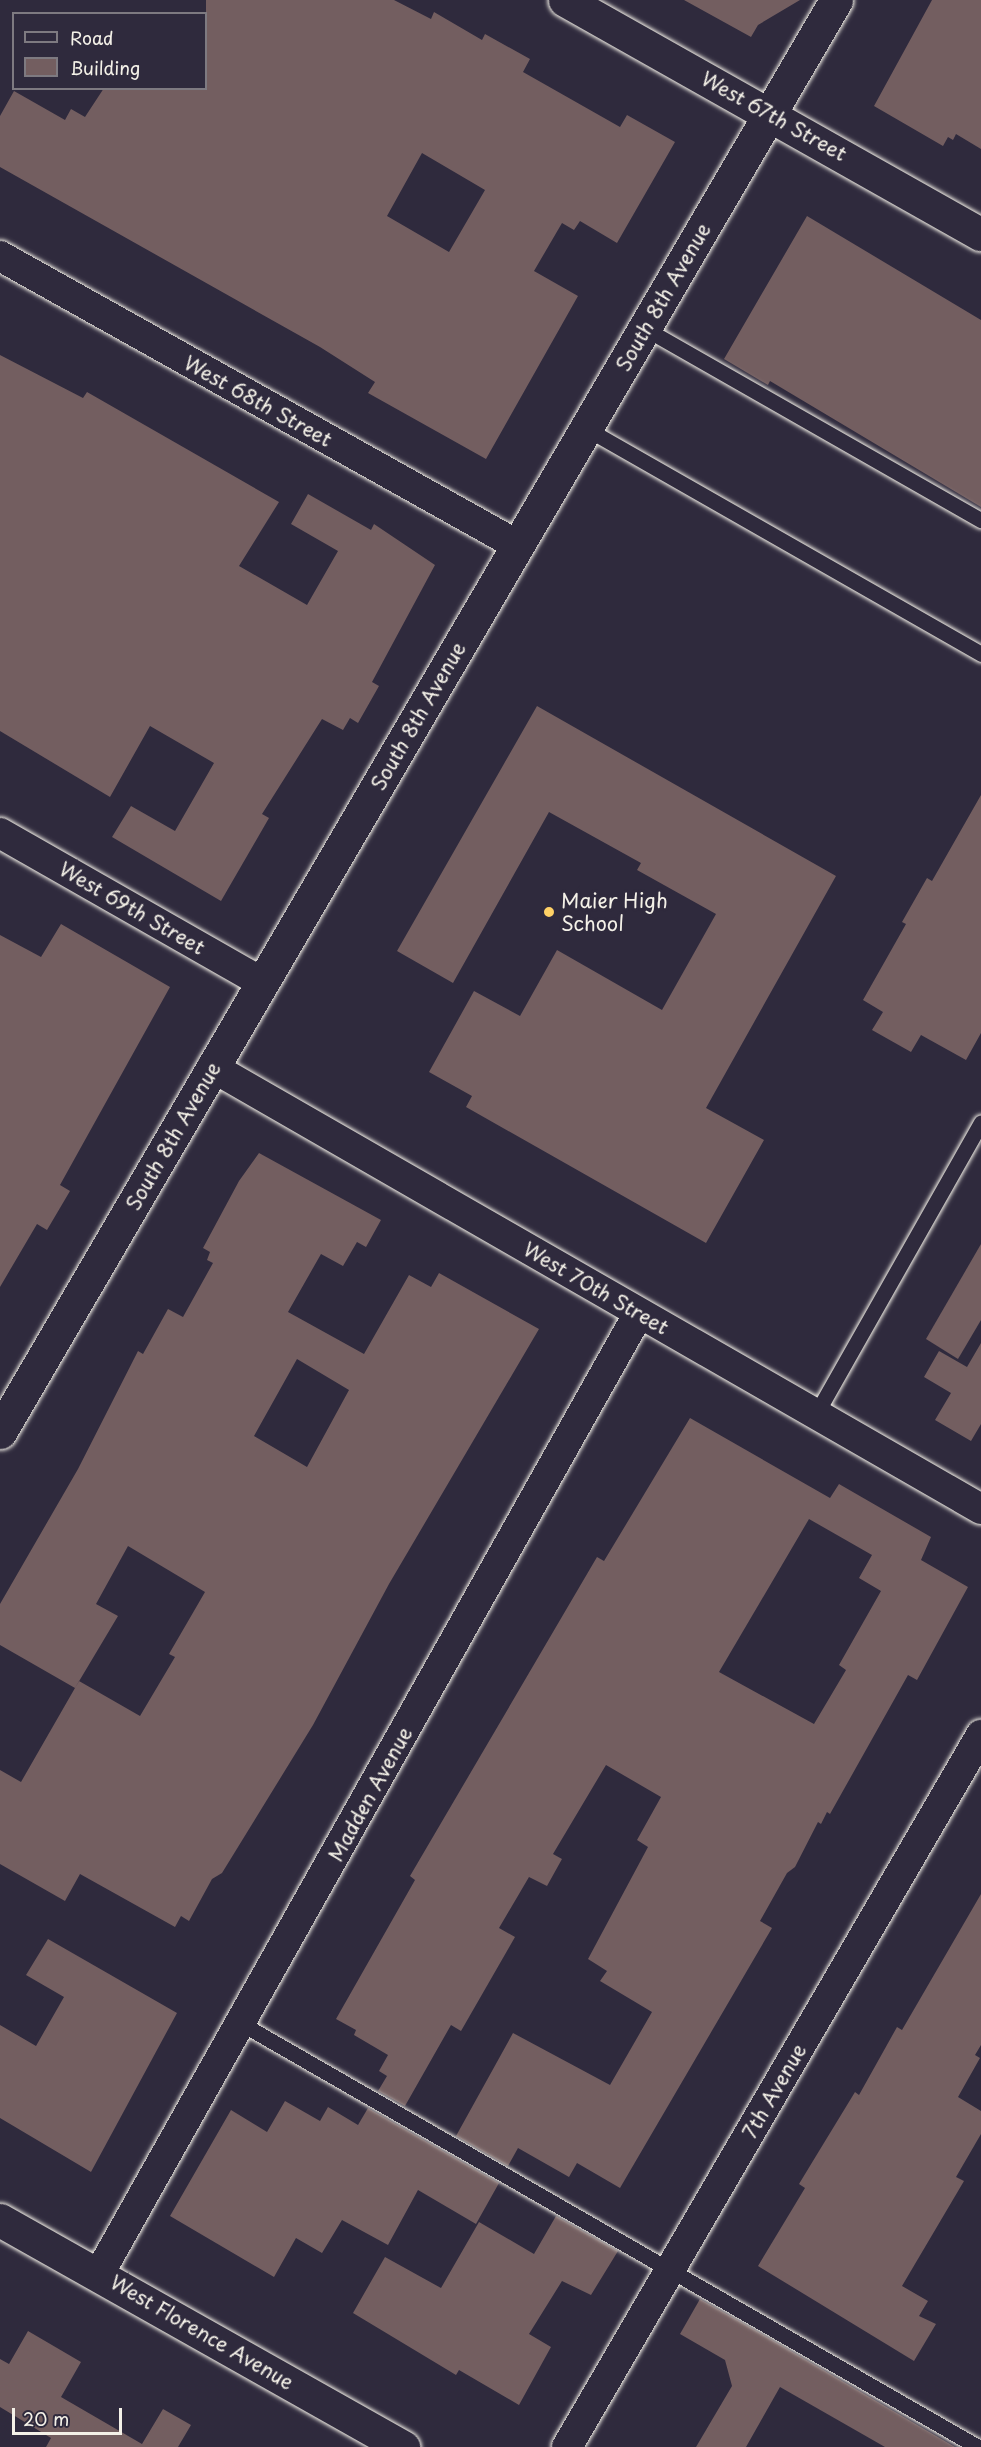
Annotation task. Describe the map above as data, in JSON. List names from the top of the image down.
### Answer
{
  "streets": {
    "street": [
      "West 67th Street",
      "South 8th Avenue",
      "West 68th Street",
      "West 69th Street",
      "West 70th Street",
      "Madden Avenue",
      "7th Avenue",
      "West Florence Avenue"
    ]
  },
  "crossings": [
    ["West 67th Street", "South 8th Avenue"],
    ["South 8th Avenue", "West 68th Street"],
    ["South 8th Avenue", "West 69th Street"],
    ["South 8th Avenue", "West 70th Street"],
    ["West 70th Street", "Madden Avenue"],
    ["Madden Avenue", "West Florence Avenue"]
  ],
  "places": ["Maier High School"],
  "legend": ["Road", "Building"],
  "scale_bar": "20 m"
}
